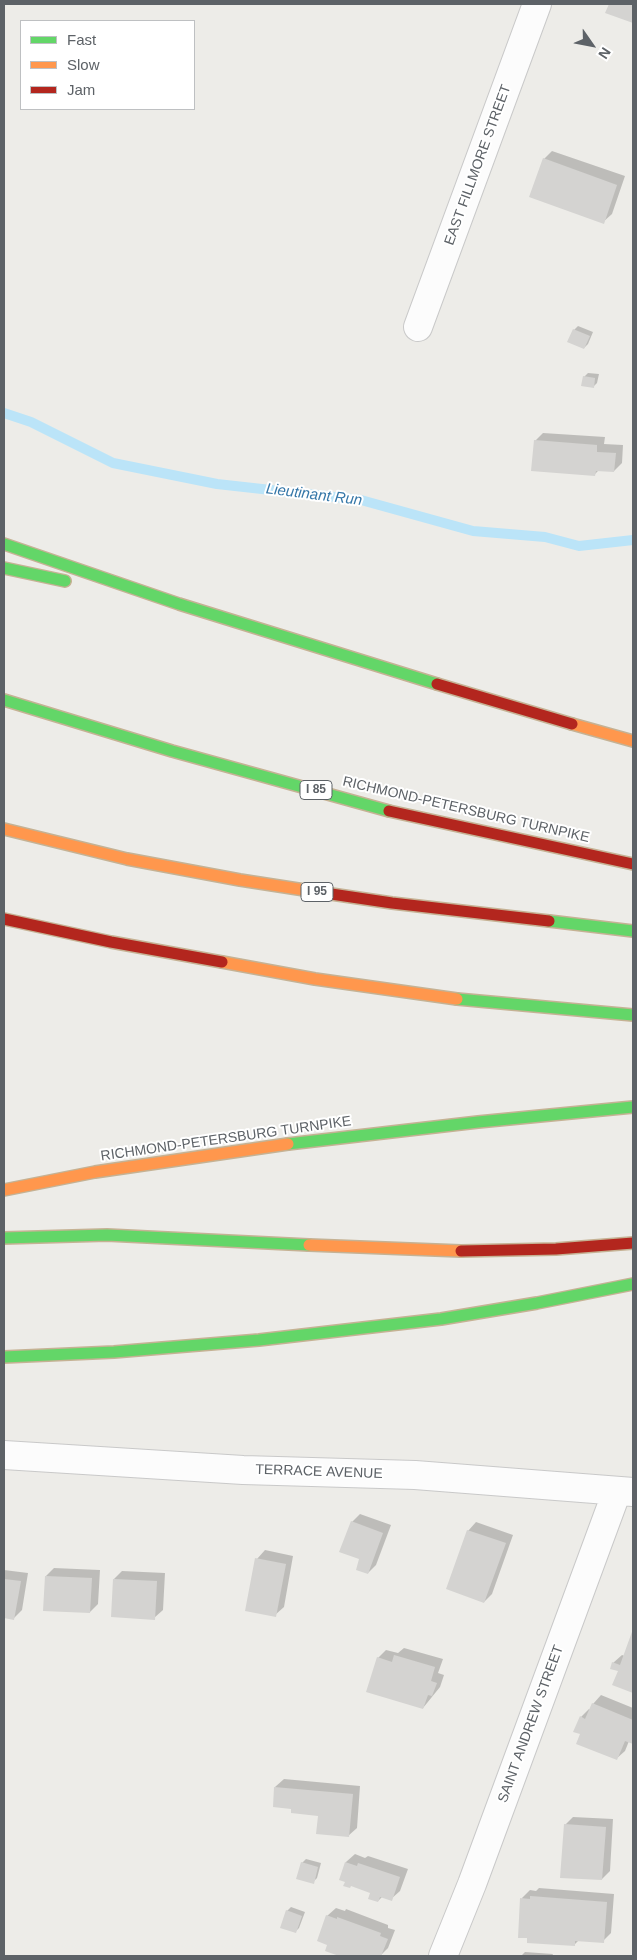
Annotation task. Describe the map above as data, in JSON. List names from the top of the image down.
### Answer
{
  "streets": {
    "highway": ["I 85", "RICHMOND-PETERSBURG TURNPIKE", "I 95"],
    "street": ["EAST FILLMORE STREET", "TERRACE AVENUE", "SAINT ANDREW STREET"]
  },
  "crossings": [
    ["TERRACE AVENUE", "SAINT ANDREW STREET"]
  ],
  "water": ["Lieutinant Run"],
  "legend": ["Fast", "Slow", "Jam"],
  "north": "bottom right"
}
